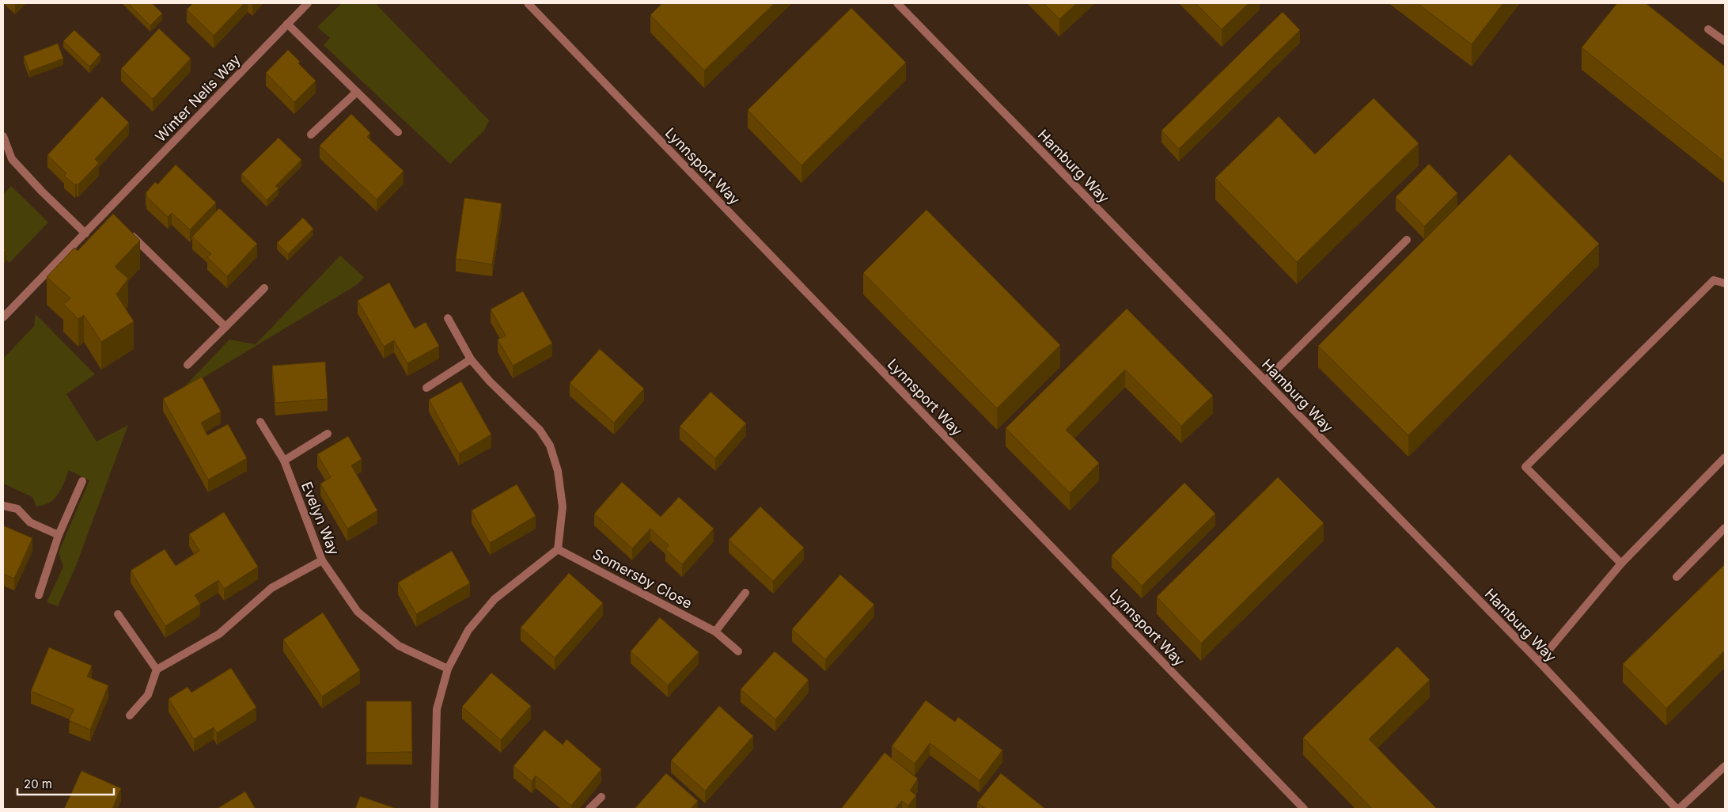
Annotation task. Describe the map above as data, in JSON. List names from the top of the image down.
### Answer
{
  "streets": {
    "street": [
      "Winter Nelis Way",
      "Lynnsport Way",
      "Hamburg Way",
      "Evelyn Way",
      "Somersby Close"
    ]
  },
  "scale_bar": "20 m"
}
